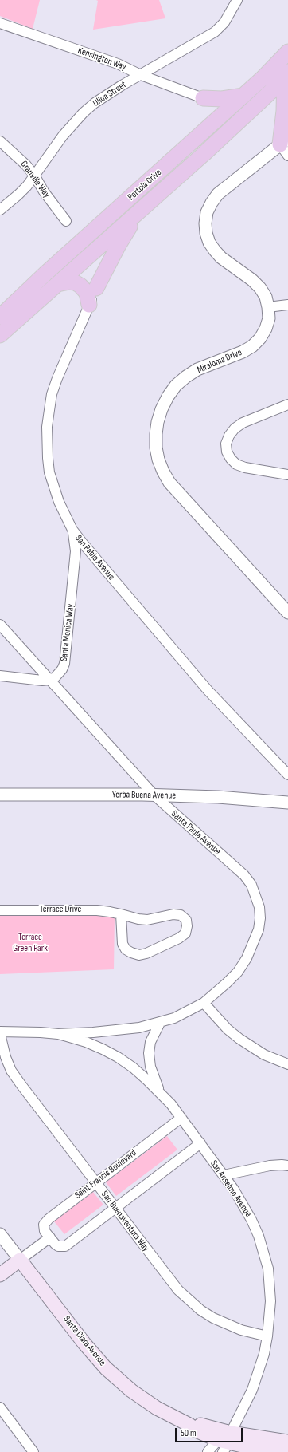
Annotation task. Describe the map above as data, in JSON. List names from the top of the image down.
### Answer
{
  "streets": {
    "main road": ["Portola Drive", "Santa Clara Avenue"],
    "street": [
      "Kensington Way",
      "Ulloa Street",
      "Granville Way",
      "Miraloma Drive",
      "San Pablo Avenue",
      "Santa Monica Way",
      "Yerba Buena Avenue",
      "Santa Paula Avenue",
      "Terrace Drive",
      "Saint Francis Boulevard",
      "San Anselmo Avenue",
      "San Buenaventura Way"
    ]
  },
  "crossings": [
    ["Kensington Way", "Ulloa Street"],
    ["Ulloa Street", "Granville Way"],
    ["San Pablo Avenue", "Santa Monica Way"],
    ["Santa Monica Way", "Santa Paula Avenue"],
    ["Yerba Buena Avenue", "Santa Paula Avenue"],
    ["Santa Paula Avenue", "San Anselmo Avenue"],
    ["Saint Francis Boulevard", "San Anselmo Avenue"],
    ["Saint Francis Boulevard", "San Buenaventura Way"],
    ["San Anselmo Avenue", "San Buenaventura Way"],
    ["San Anselmo Avenue", "Santa Clara Avenue"]
  ],
  "parks": ["Terrace Green Park"],
  "scale_bar": "50 m"
}
